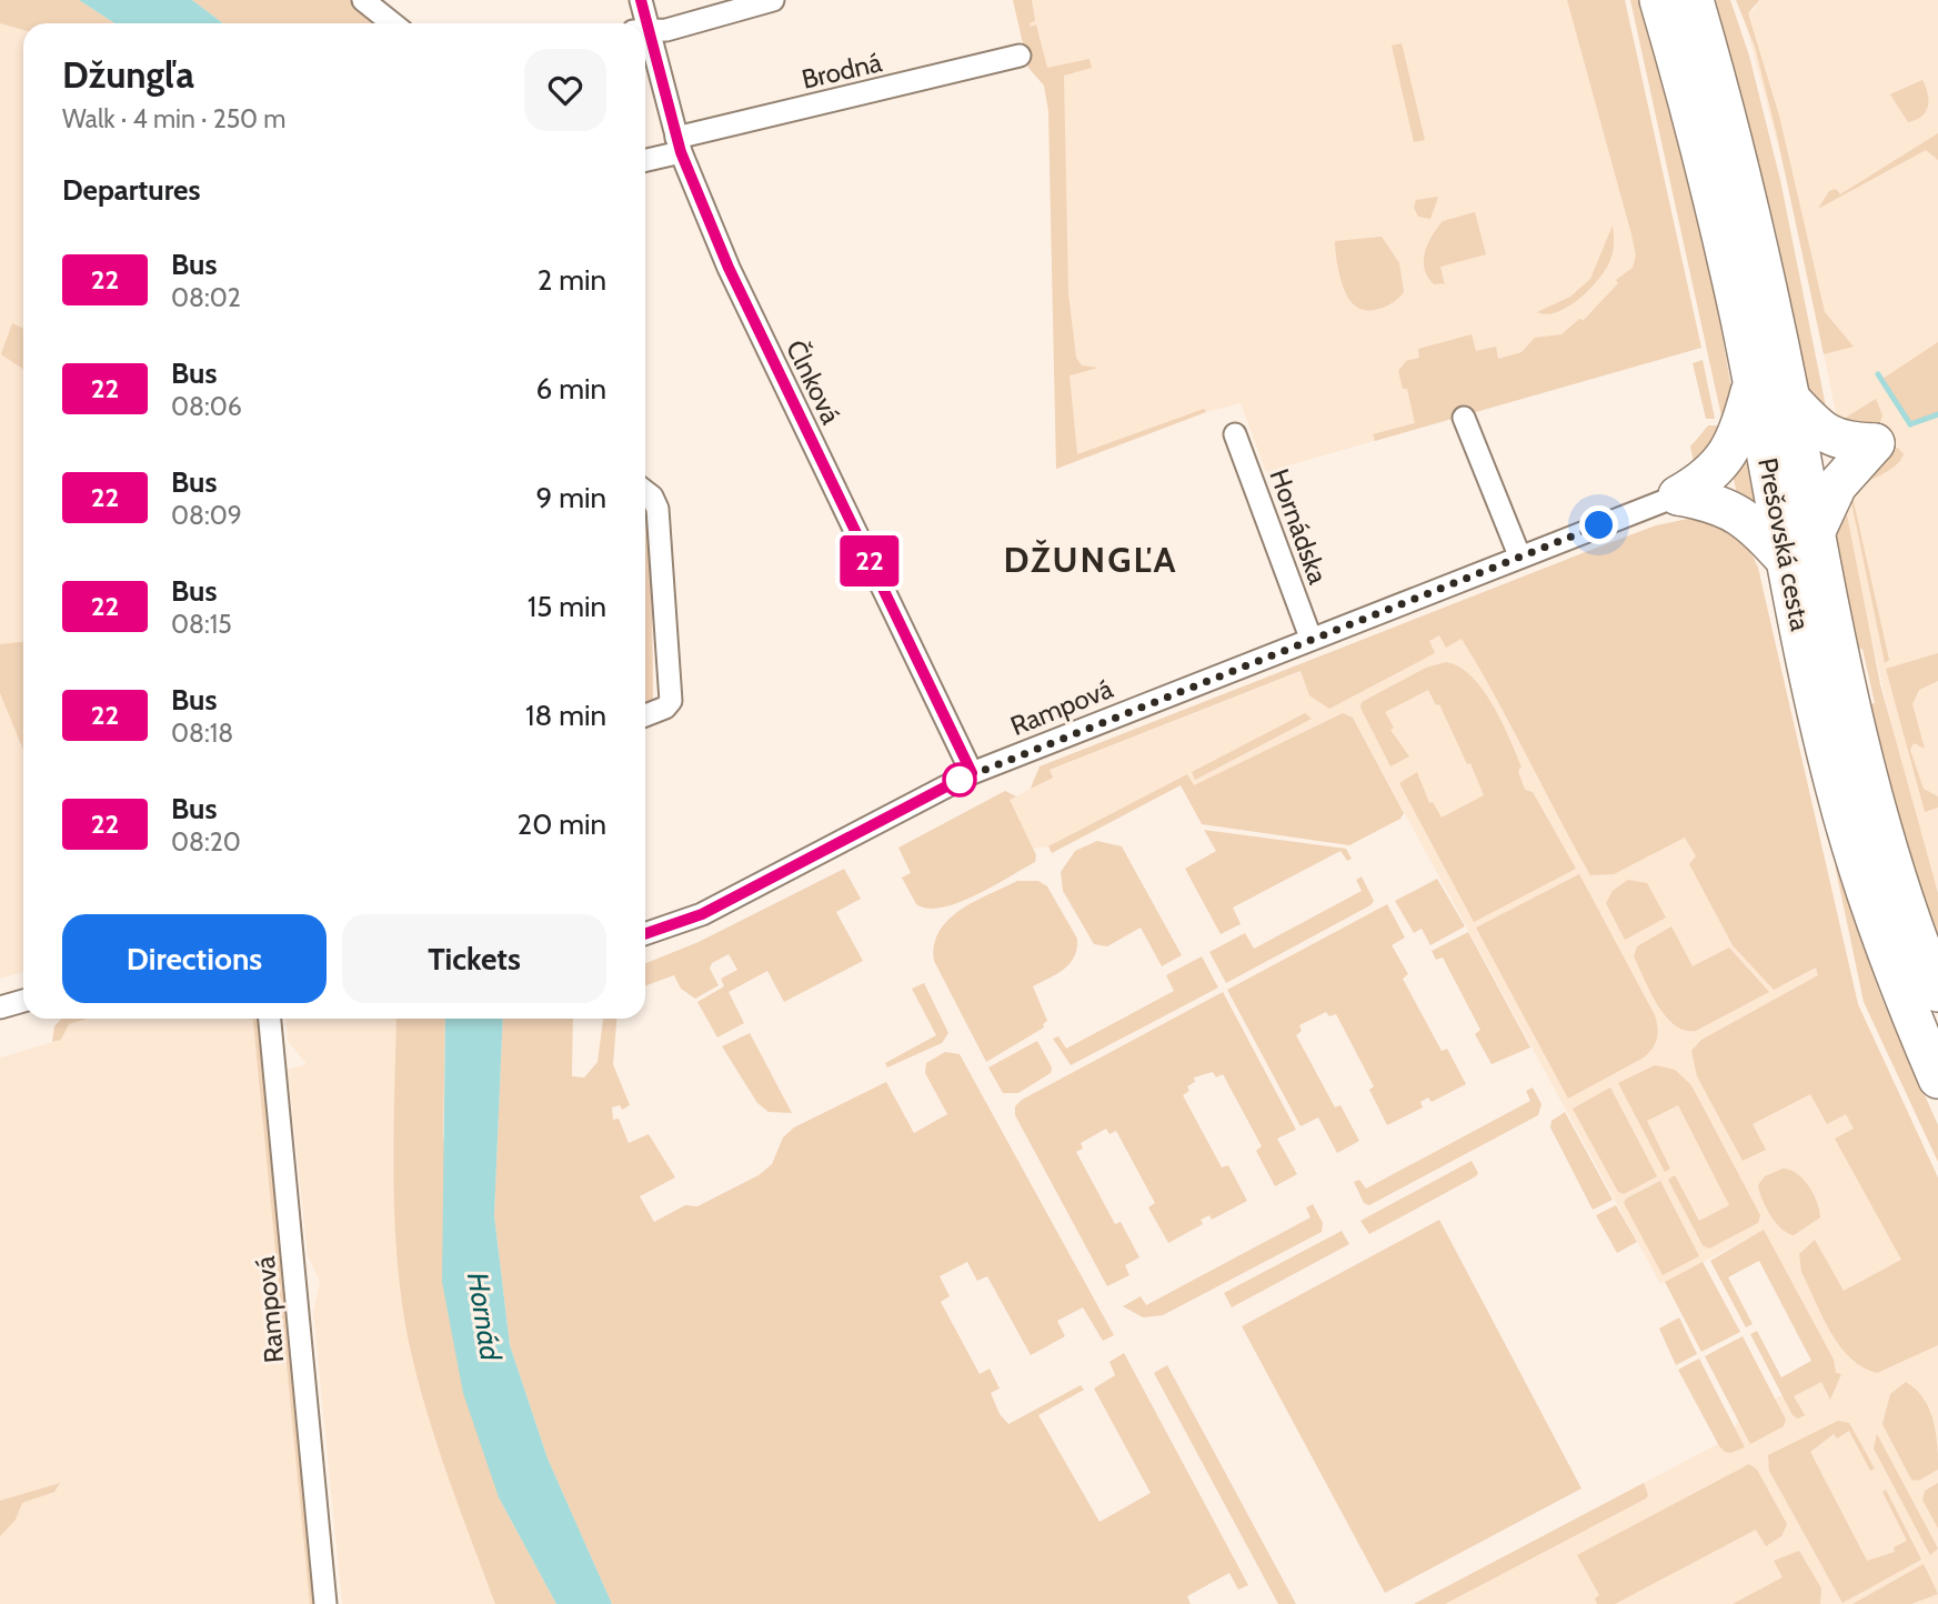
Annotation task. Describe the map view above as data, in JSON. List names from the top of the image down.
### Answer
{
  "streets": {
    "highway": ["Prešovská cesta"],
    "street": [
      "Brodná",
      "Člnková",
      "Hornádska",
      "Rampová"
    ]
  },
  "crossings": [
    ["Brodná", "Člnková"],
    ["Člnková", "Rampová"],
    ["Hornádska", "Rampová"]
  ],
  "districts": ["DŽUNGĽA"],
  "water": ["Hornád"],
  "lines": ["bus line 22"],
  "page": {
    "on_map": "22",
    "heading": [
      ["Džungľa", "Walk · 4 min · 250 m"],
      "Departures"
    ],
    "list": [
      {
        "mark": "22",
        "name": "Bus",
        "note": "08:02",
        "value": "2 min"
      },
      {
        "mark": "22",
        "name": "Bus",
        "note": "08:06",
        "value": "6 min"
      },
      {
        "mark": "22",
        "name": "Bus",
        "note": "08:09",
        "value": "9 min"
      },
      {
        "mark": "22",
        "name": "Bus",
        "note": "08:15",
        "value": "15 min"
      },
      {
        "mark": "22",
        "name": "Bus",
        "note": "08:18",
        "value": "18 min"
      },
      {
        "mark": "22",
        "name": "Bus",
        "note": "08:20",
        "value": "20 min"
      }
    ],
    "buttons": ["Directions", "Tickets"]
  }
}
